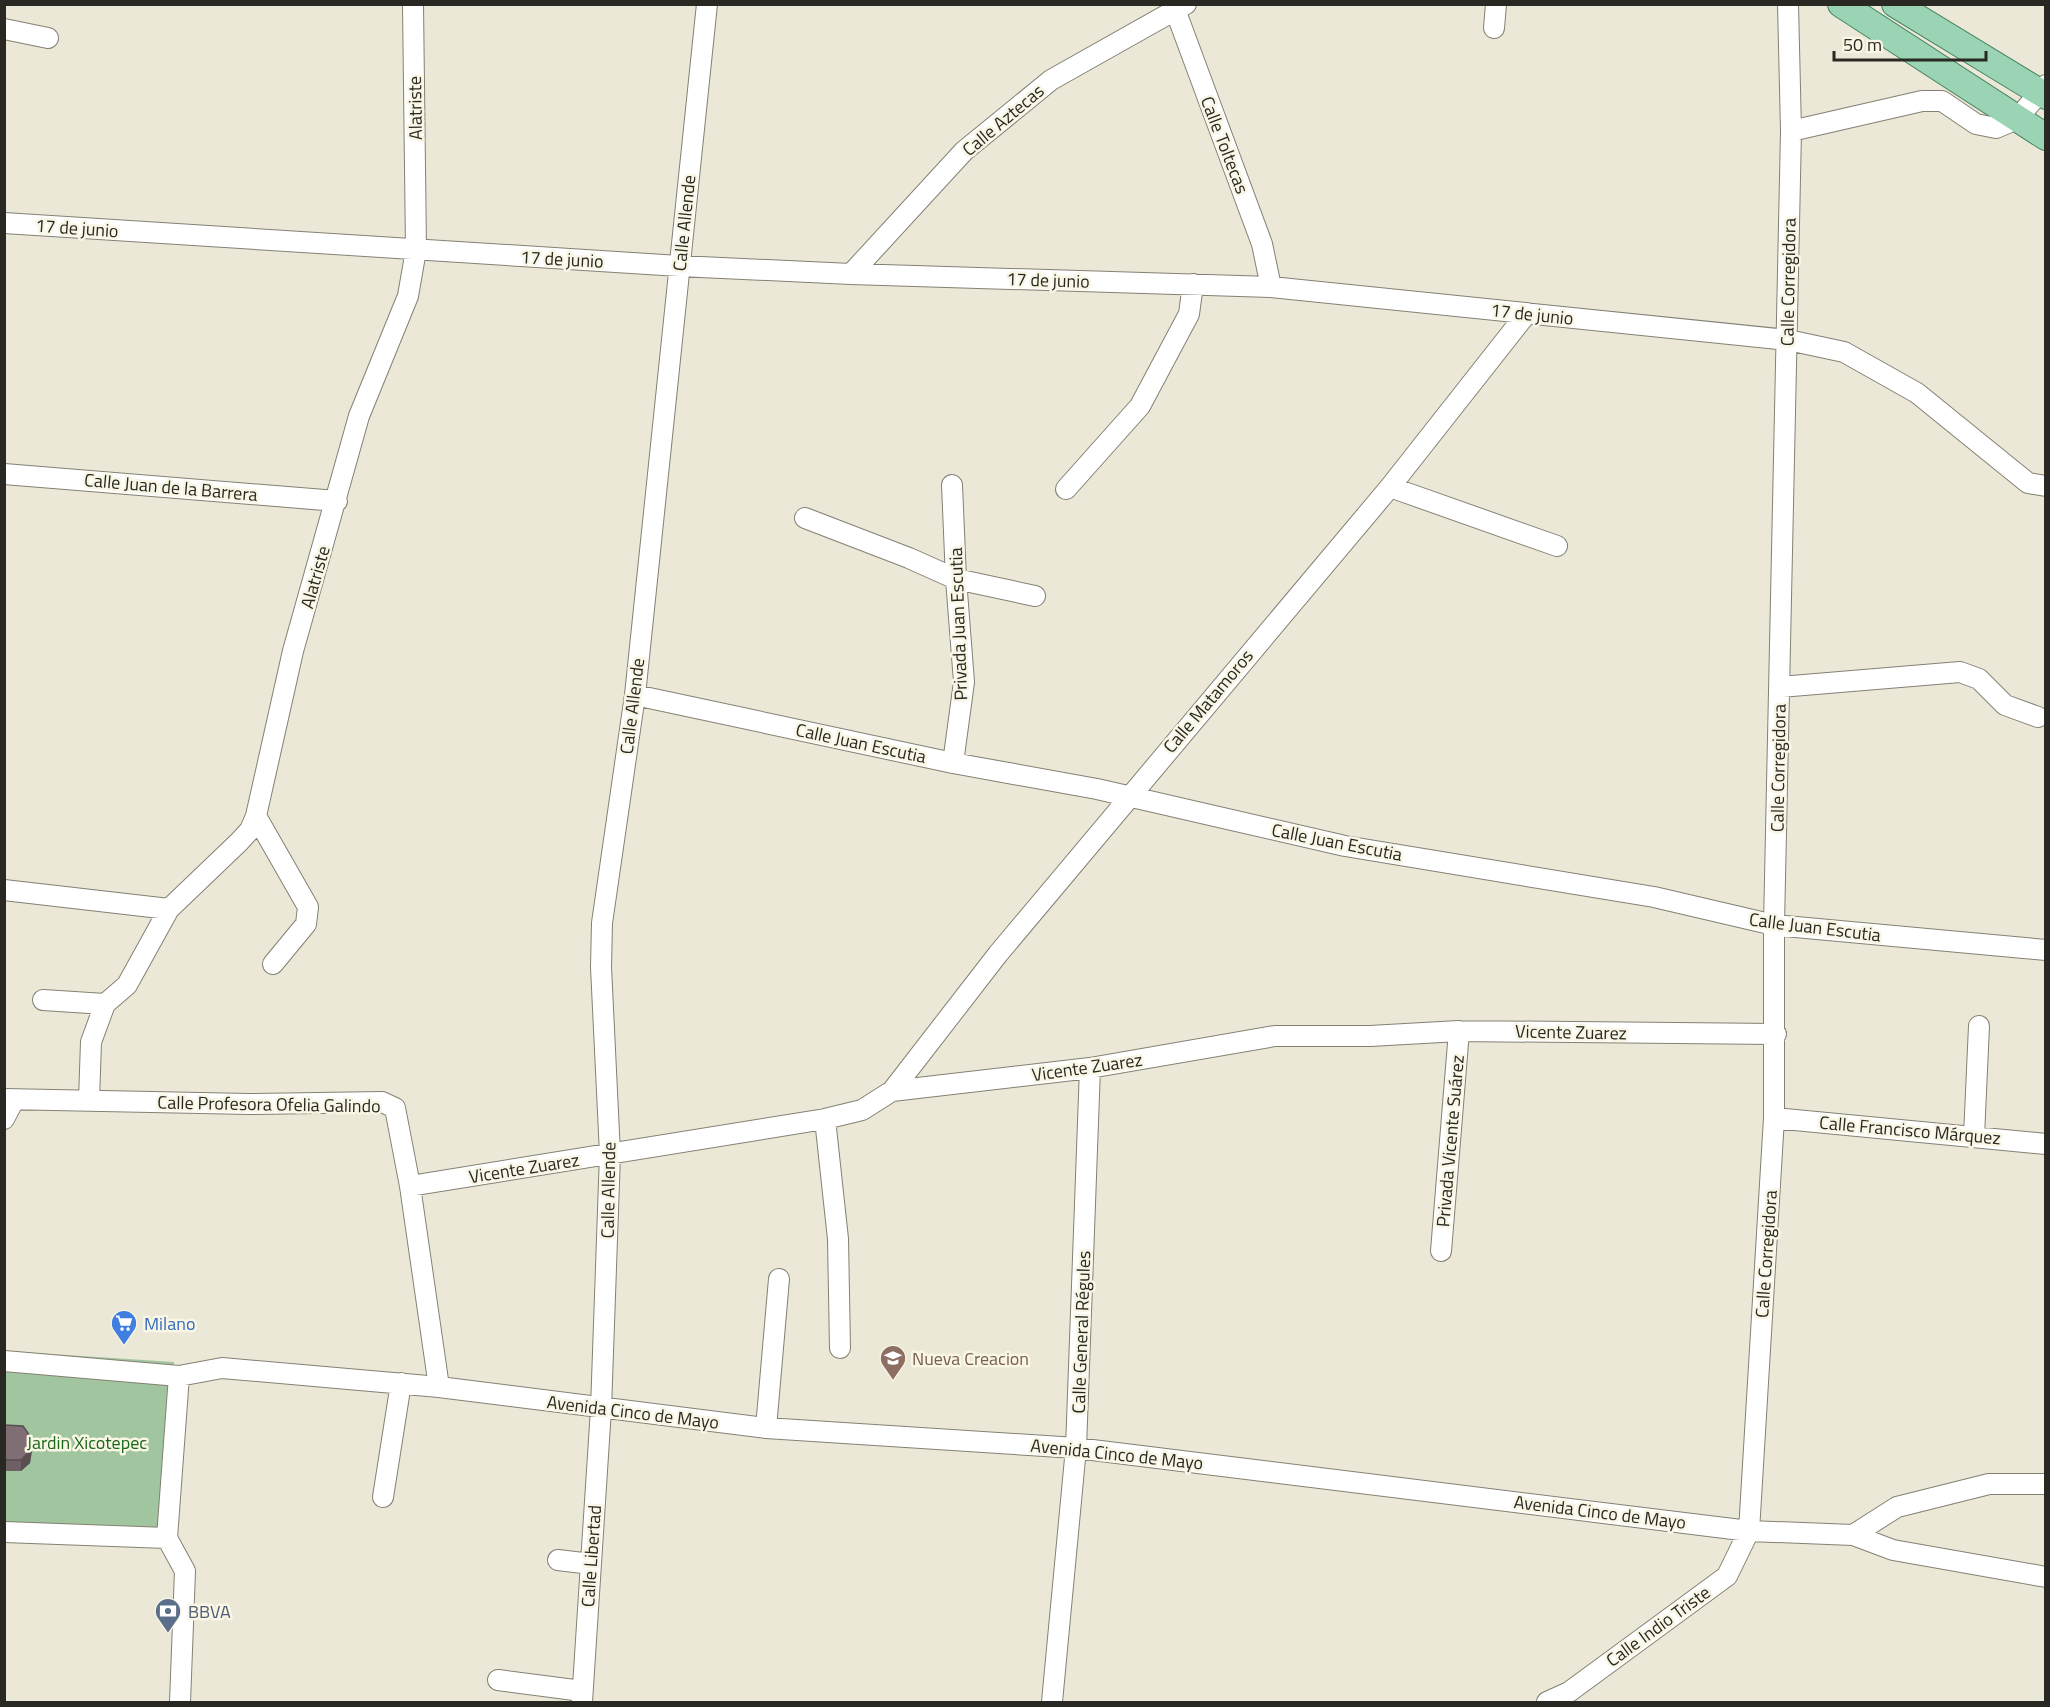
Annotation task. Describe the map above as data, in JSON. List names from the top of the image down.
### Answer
{
  "streets": {
    "street": [
      "Alatriste",
      "Calle Aztecas",
      "Calle Toltecas",
      "Calle Allende",
      "17 de junio",
      "Calle Corregidora",
      "Calle Juan de la Barrera",
      "Privada Juan Escutia",
      "Calle Matamoros",
      "Calle Juan Escutia",
      "Vicente Zuarez",
      "Calle Profesora Ofelia Galindo",
      "Calle Francisco Márquez",
      "Privada Vicente Suárez",
      "Calle General Régules",
      "Avenida Cinco de Mayo",
      "Calle Libertad",
      "Calle Indio Triste"
    ]
  },
  "crossings": [
    ["Alatriste", "17 de junio"],
    ["Alatriste", "Calle Juan de la Barrera"],
    ["Alatriste", "Calle Profesora Ofelia Galindo"],
    ["Calle Aztecas", "Calle Toltecas"],
    ["Calle Aztecas", "17 de junio"],
    ["Calle Toltecas", "17 de junio"],
    ["Calle Allende", "17 de junio"],
    ["Calle Allende", "Calle Juan Escutia"],
    ["Calle Allende", "Vicente Zuarez"],
    ["Calle Allende", "Avenida Cinco de Mayo"],
    ["Calle Allende", "Calle Libertad"],
    ["17 de junio", "Calle Corregidora"],
    ["17 de junio", "Calle Matamoros"],
    ["Calle Corregidora", "Calle Juan Escutia"],
    ["Calle Corregidora", "Vicente Zuarez"],
    ["Calle Corregidora", "Calle Francisco Márquez"],
    ["Calle Corregidora", "Avenida Cinco de Mayo"],
    ["Calle Corregidora", "Calle Indio Triste"],
    ["Privada Juan Escutia", "Calle Juan Escutia"],
    ["Calle Matamoros", "Calle Juan Escutia"],
    ["Calle Matamoros", "Vicente Zuarez"],
    ["Vicente Zuarez", "Calle Profesora Ofelia Galindo"],
    ["Vicente Zuarez", "Privada Vicente Suárez"],
    ["Vicente Zuarez", "Calle General Régules"],
    ["Calle Profesora Ofelia Galindo", "Avenida Cinco de Mayo"],
    ["Calle General Régules", "Avenida Cinco de Mayo"],
    ["Avenida Cinco de Mayo", "Calle Libertad"],
    ["Avenida Cinco de Mayo", "Calle Indio Triste"]
  ],
  "parks": ["Jardin Xicotepec"],
  "places": {
    "supermarket": ["Milano"],
    "school or university": ["Nueva Creacion"],
    "bank": ["BBVA"]
  },
  "scale_bar": "50 m"
}
